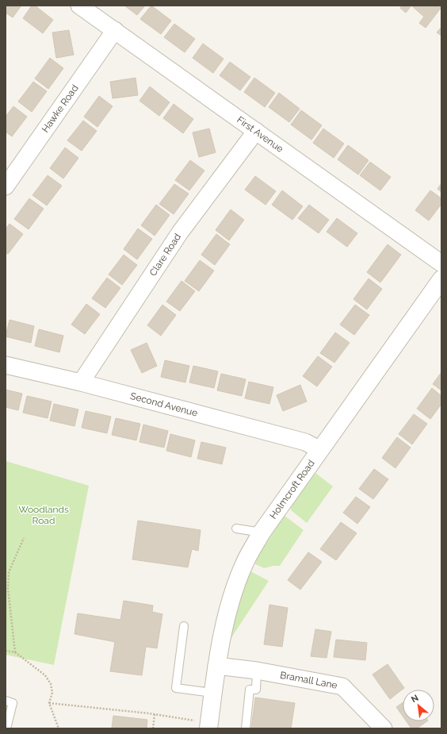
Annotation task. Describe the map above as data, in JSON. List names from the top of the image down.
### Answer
{
  "streets": {
    "street": [
      "Hawke Road",
      "First Avenue",
      "Clare Road",
      "Second Avenue",
      "Holmcroft Road",
      "Bramall Lane"
    ]
  },
  "crossings": [
    ["Hawke Road", "First Avenue"],
    ["First Avenue", "Clare Road"],
    ["Clare Road", "Second Avenue"],
    ["Second Avenue", "Holmcroft Road"],
    ["Holmcroft Road", "Bramall Lane"]
  ],
  "parks": ["Woodlands Road"],
  "north": "top left"
}
